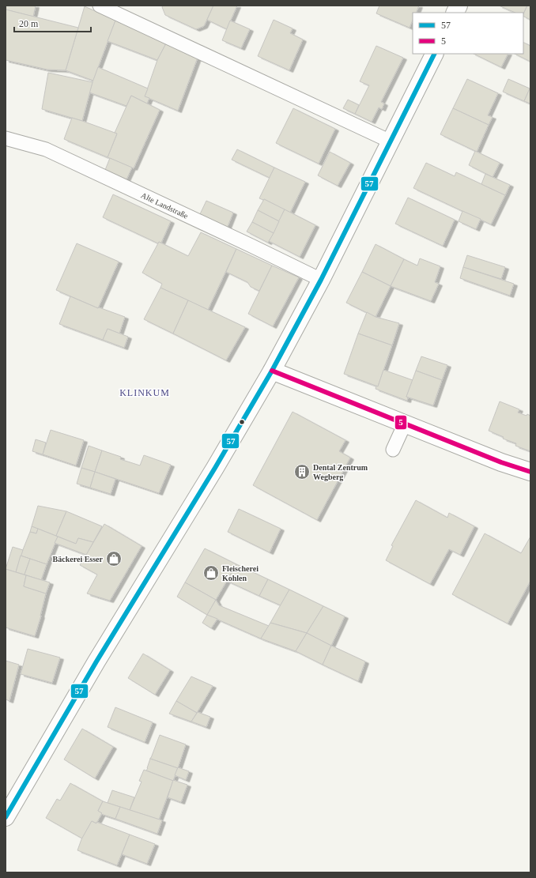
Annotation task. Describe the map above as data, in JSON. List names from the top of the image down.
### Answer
{
  "streets": {
    "lane": ["Alte Landstraße"]
  },
  "districts": ["KLINKUM"],
  "places": {
    "building": ["Dental Zentrum Wegberg"],
    "shop": ["Bäckerei Esser", "Fleischerei Kohlen"]
  },
  "lines": ["transit line 57", "transit line 5"],
  "legend": ["57", "5"],
  "scale_bar": "20 m"
}
